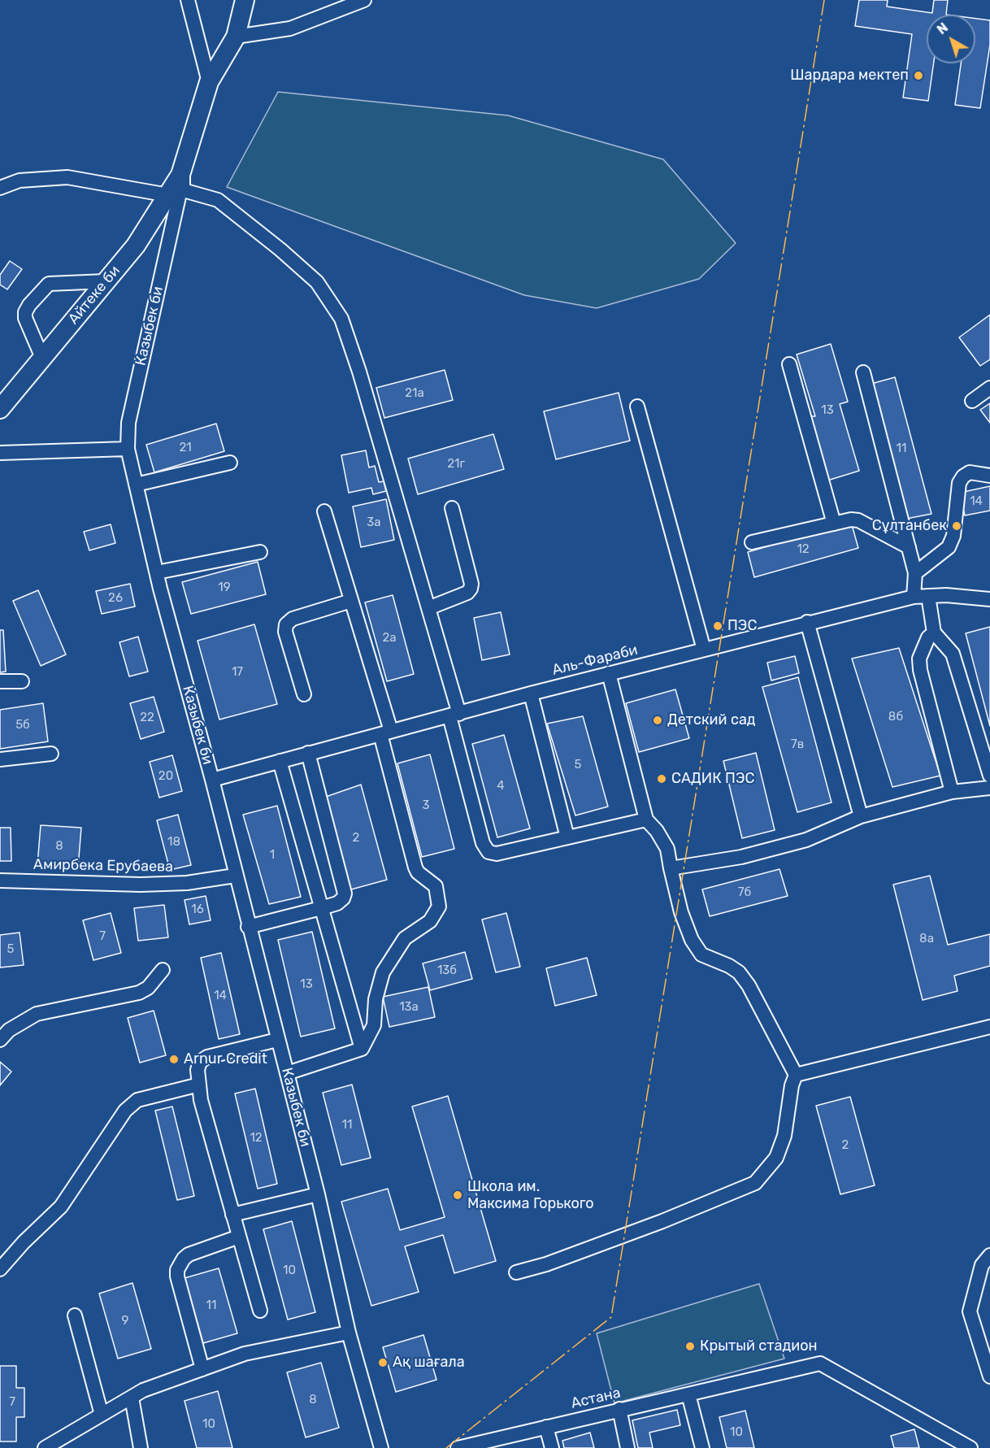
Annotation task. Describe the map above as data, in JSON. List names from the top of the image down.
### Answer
{
  "streets": {
    "street": [
      "Айтеке би",
      "Казыбек би",
      "Аль-Фараби",
      "Амирбека Ерубаева",
      "Астана"
    ]
  },
  "crossings": [
    ["Айтеке би", "Казыбек би"],
    ["Казыбек би", "Аль-Фараби"],
    ["Казыбек би", "Амирбека Ерубаева"]
  ],
  "places": [
    "Шардара мектеп",
    "Сұлтанбек",
    "ПЭС",
    "Детский сад",
    "САДИК ПЭС",
    "Arnur Credit",
    "Школа им. Максима Горького",
    "Крытый стадион",
    "Ақ шағала"
  ],
  "house_numbers": [
    "21а",
    "13",
    "21",
    "11",
    "21г",
    "14",
    "3а",
    "12",
    "19",
    "26",
    "2а",
    "17",
    "8б",
    "22",
    "5б",
    "7в",
    "5",
    "20",
    "4",
    "3",
    "2",
    "18",
    "8",
    "1",
    "7б",
    "16",
    "7",
    "8а",
    "5",
    "13б",
    "13",
    "14",
    "13а",
    "11",
    "12",
    "2",
    "10",
    "11",
    "9",
    "8",
    "7",
    "10",
    "10"
  ],
  "north": "top left"
}
